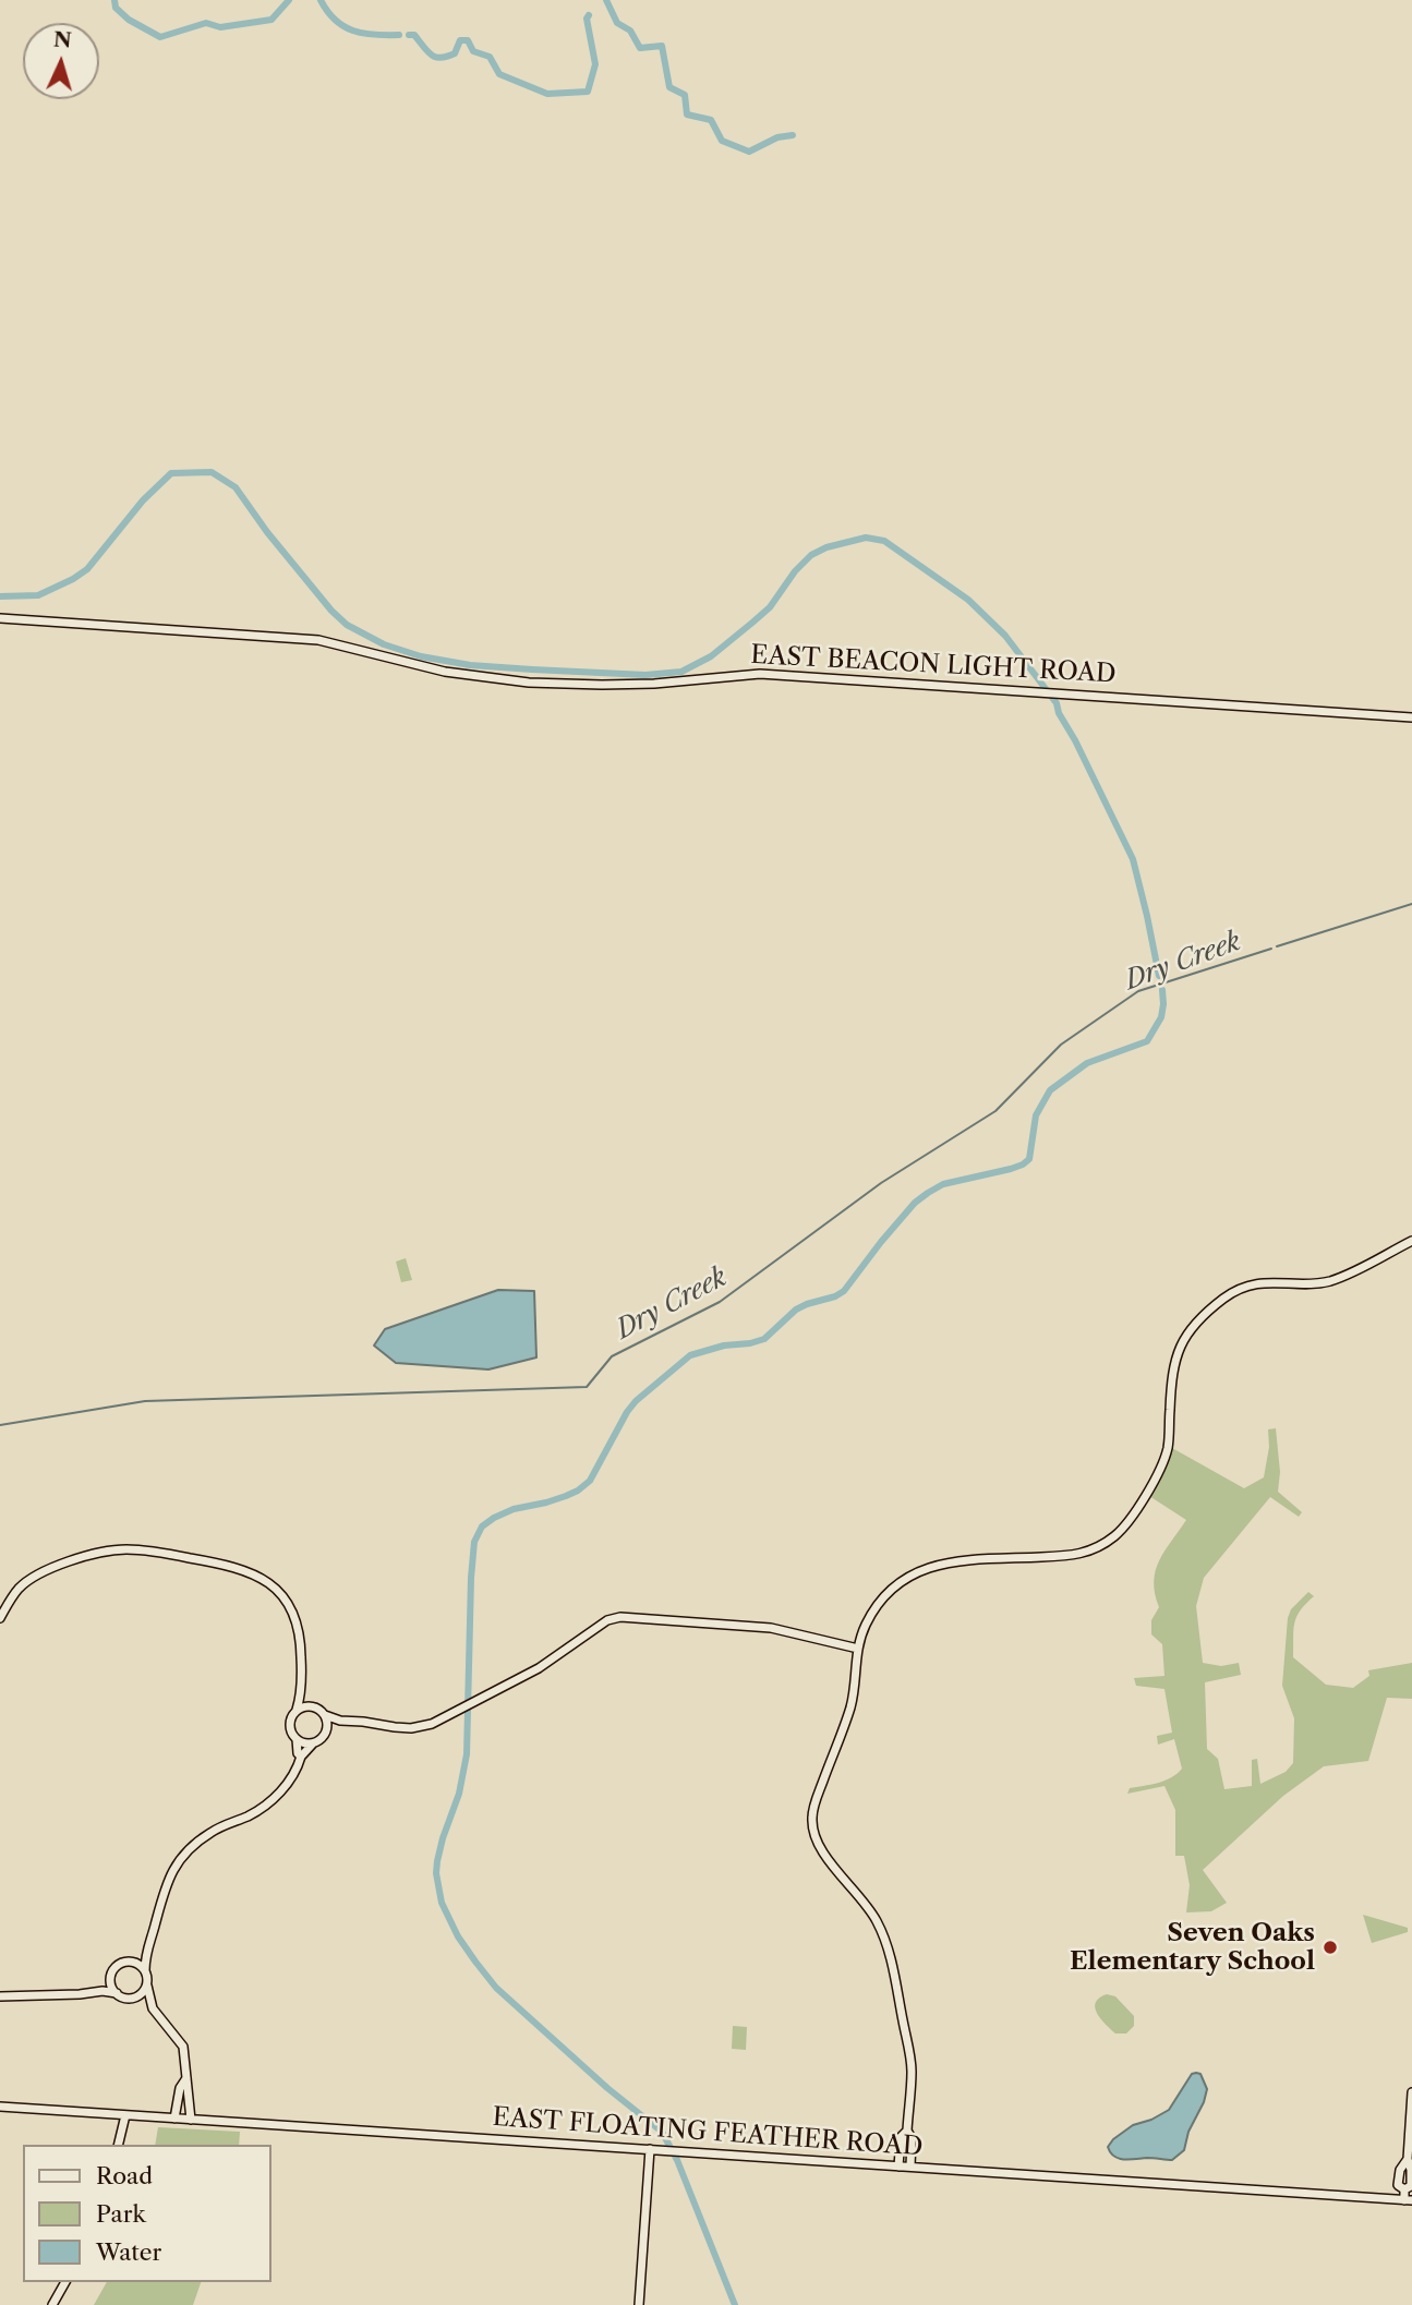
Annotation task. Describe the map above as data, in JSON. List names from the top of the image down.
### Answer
{
  "streets": {
    "street": ["EAST BEACON LIGHT ROAD", "EAST FLOATING FEATHER ROAD"]
  },
  "water": ["Dry Creek"],
  "places": ["Seven Oaks Elementary School"],
  "legend": ["Road", "Park", "Water"],
  "north": "top"
}
